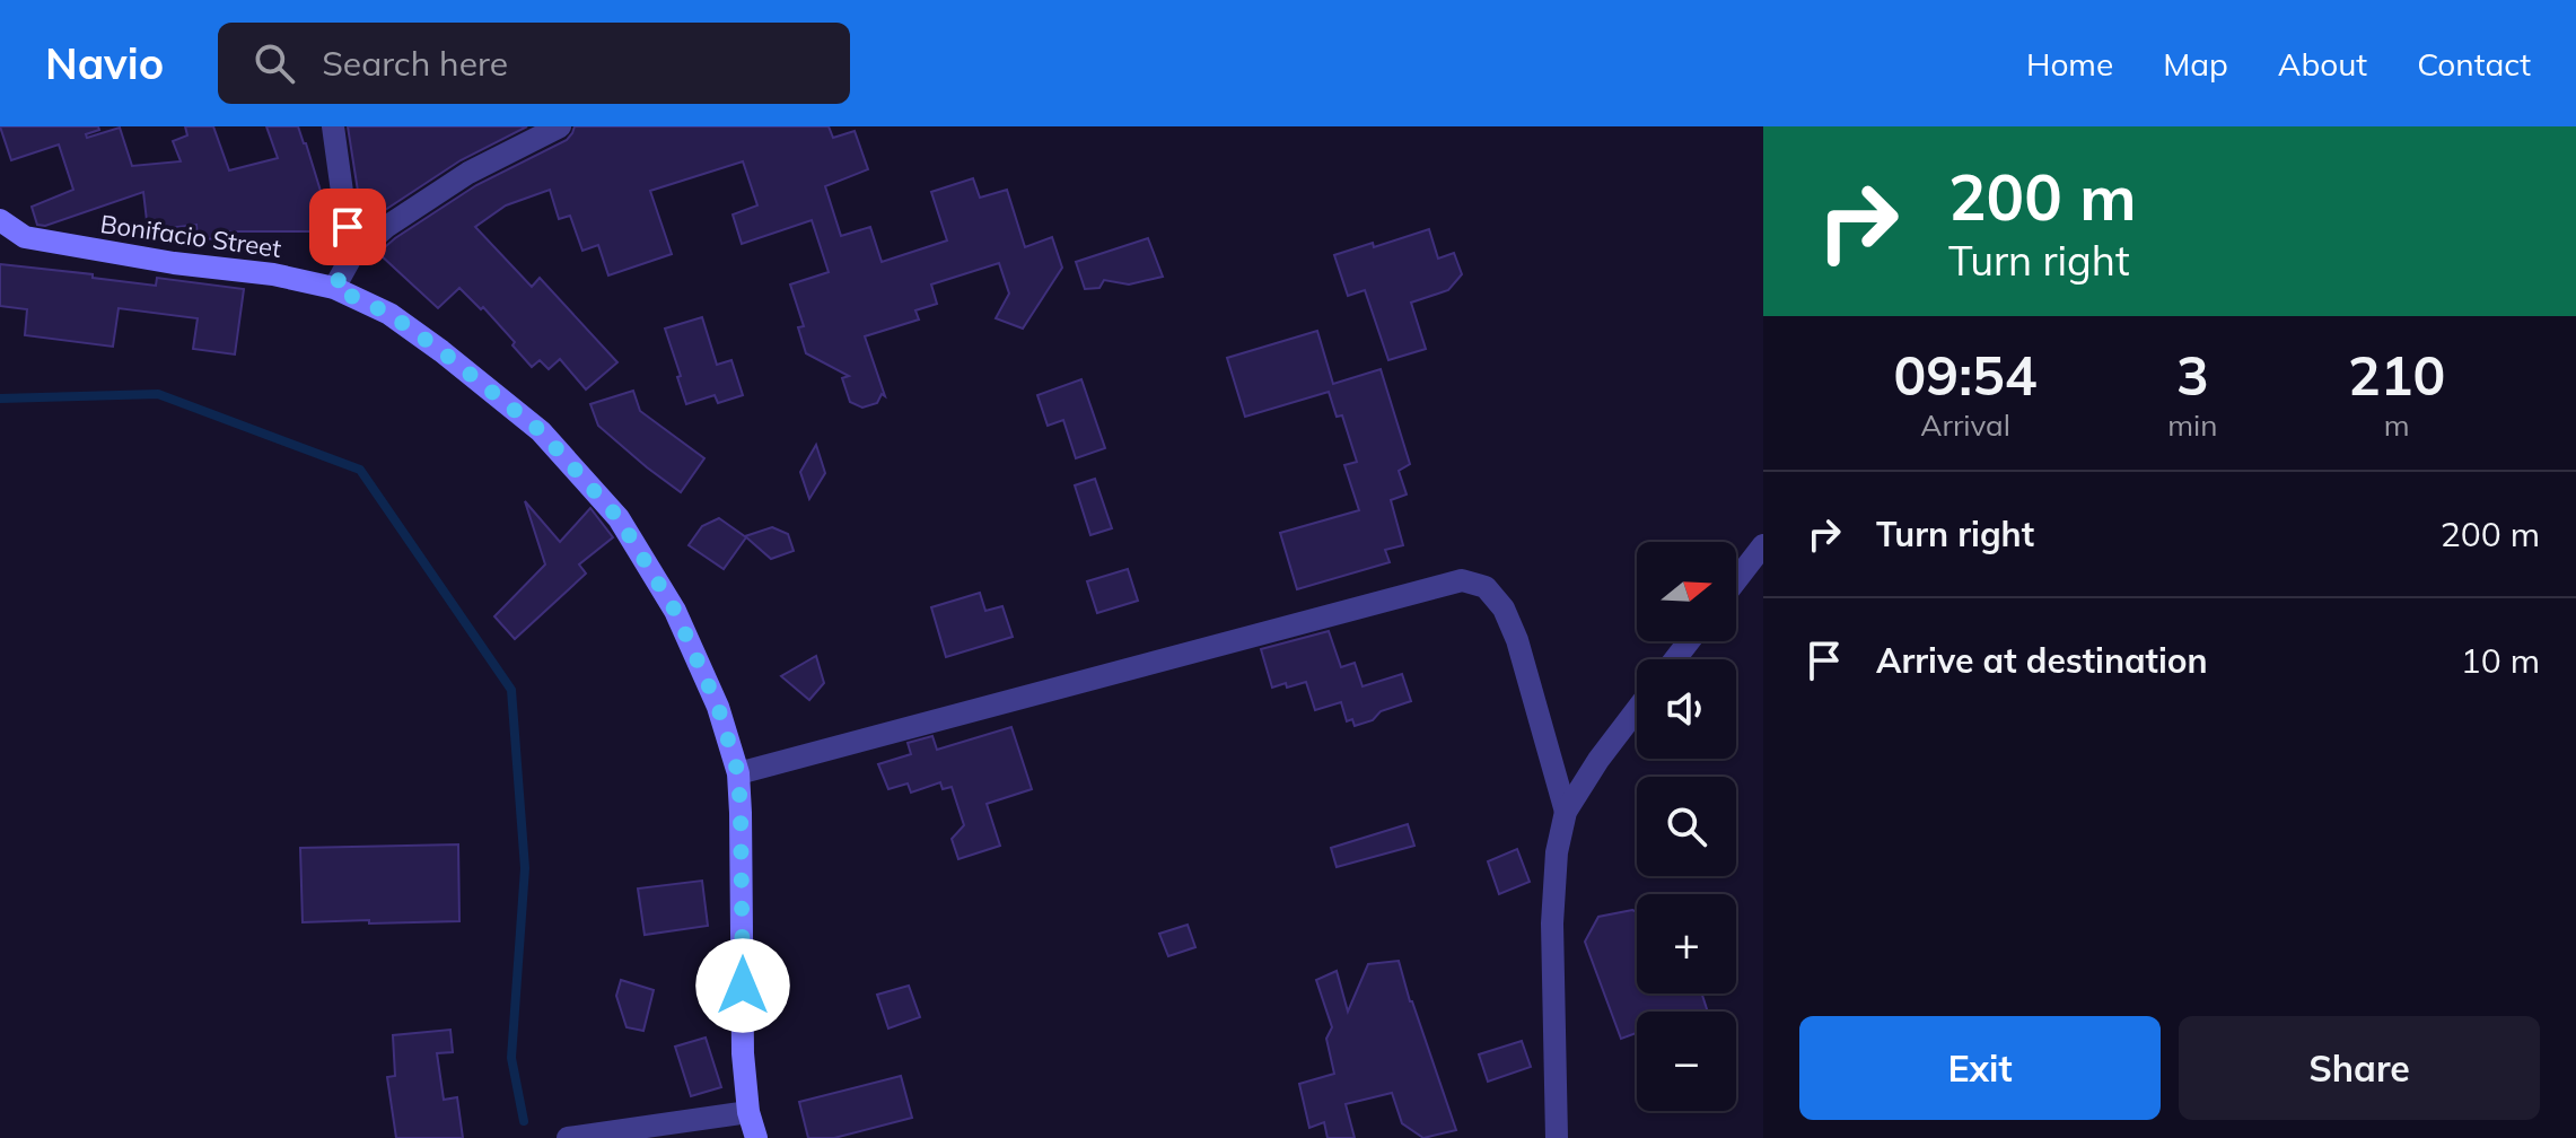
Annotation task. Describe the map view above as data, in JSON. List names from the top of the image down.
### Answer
{
  "streets": {
    "street": ["Bonifacio Street"]
  },
  "north": "right",
  "page": {
    "header": "Navio",
    "search": "Search here",
    "nav": [
      "Home",
      "Map",
      "About",
      "Contact"
    ],
    "turn": ["200 m", "Turn right"],
    "eta": [
      "09:54",
      "Arrival",
      "3",
      "min",
      "210",
      "m"
    ],
    "list": [
      {
        "name": "Turn right",
        "value": "200 m"
      },
      {
        "name": "Arrive at destination",
        "value": "10 m"
      }
    ],
    "map_buttons": ["+", "−"],
    "buttons": ["Exit", "Share"]
  }
}
